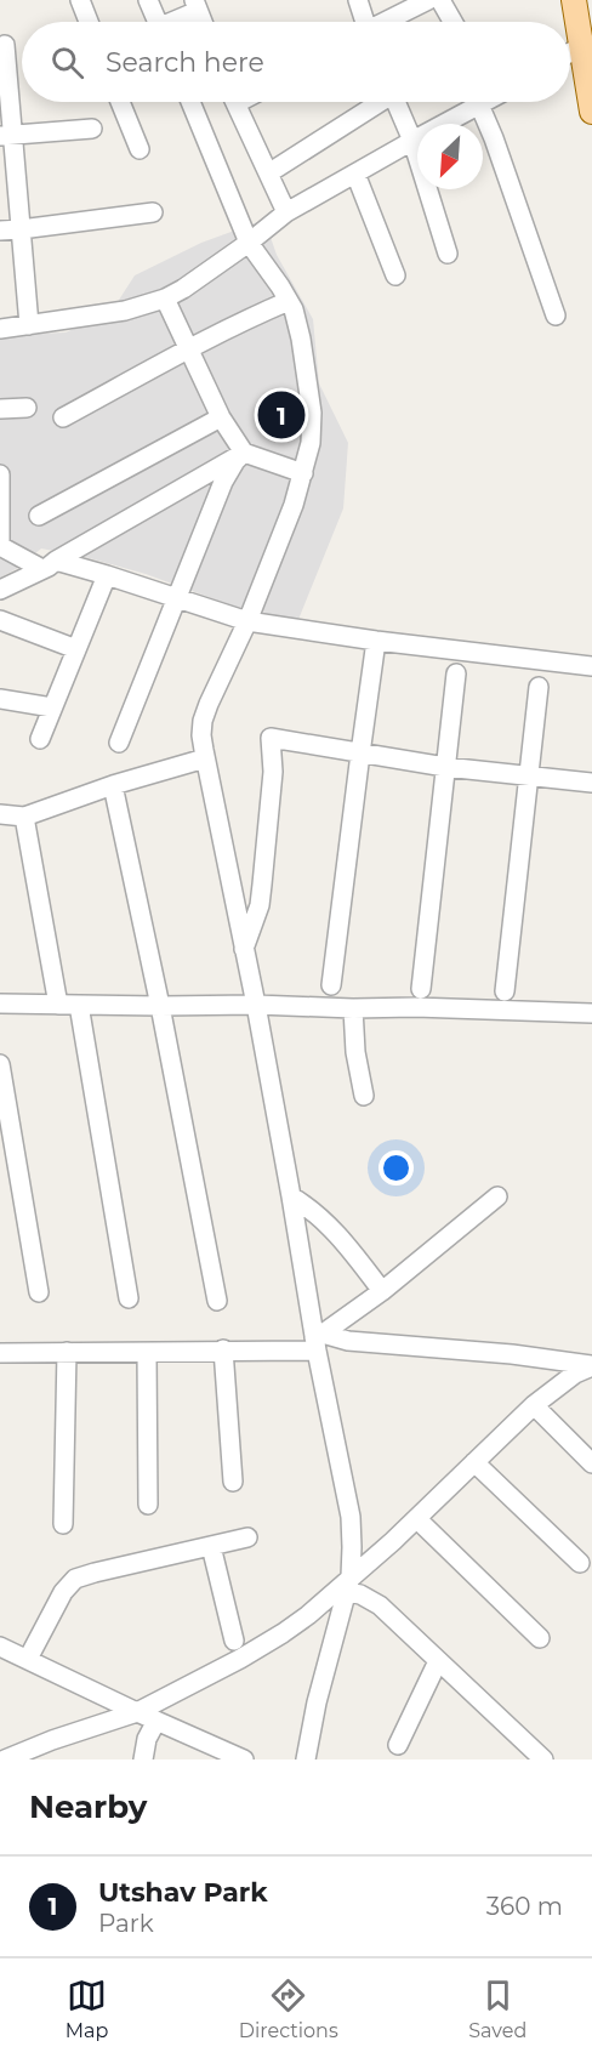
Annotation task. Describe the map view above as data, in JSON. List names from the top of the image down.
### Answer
{
  "north": "bottom left",
  "page": {
    "search": "Search here",
    "pins": "1",
    "heading": "Nearby",
    "list": [
      {
        "mark": "1",
        "name": "Utshav Park",
        "note": "Park",
        "value": "360 m"
      }
    ],
    "nav": ["Map", "Directions", "Saved"]
  }
}
